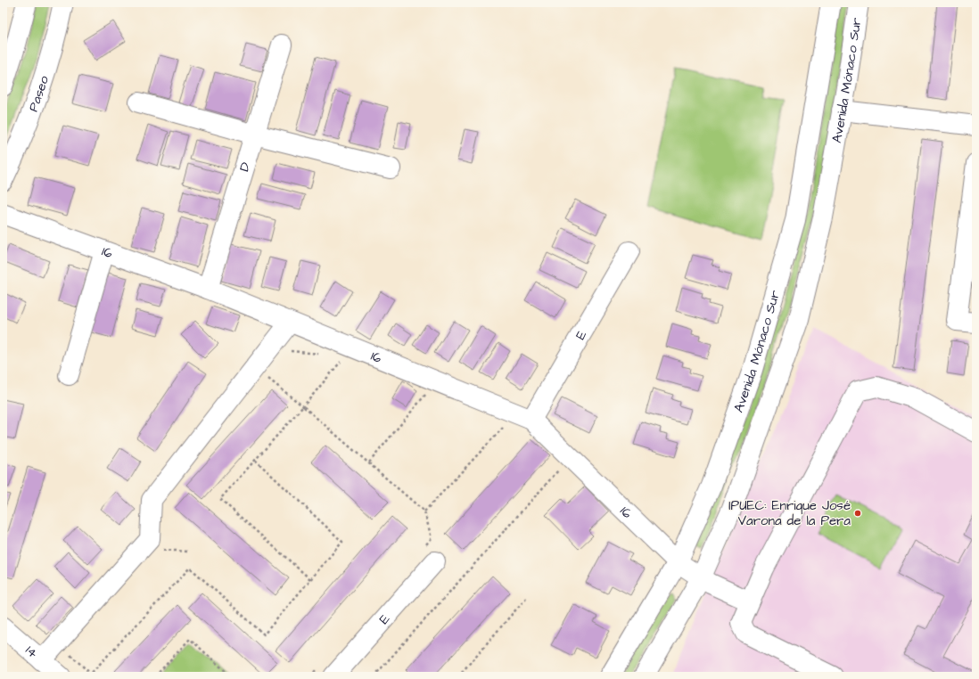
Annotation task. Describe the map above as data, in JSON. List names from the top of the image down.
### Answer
{
  "streets": {
    "street": [
      "Avenida Mónaco Sur",
      "Paseo",
      "D",
      "16",
      "E",
      "14"
    ]
  },
  "crossings": [
    ["Avenida Mónaco Sur", "16"],
    ["D", "16"],
    ["16", "E"]
  ],
  "places": ["IPUEC: Enrique José Varona de la Pera"]
}
